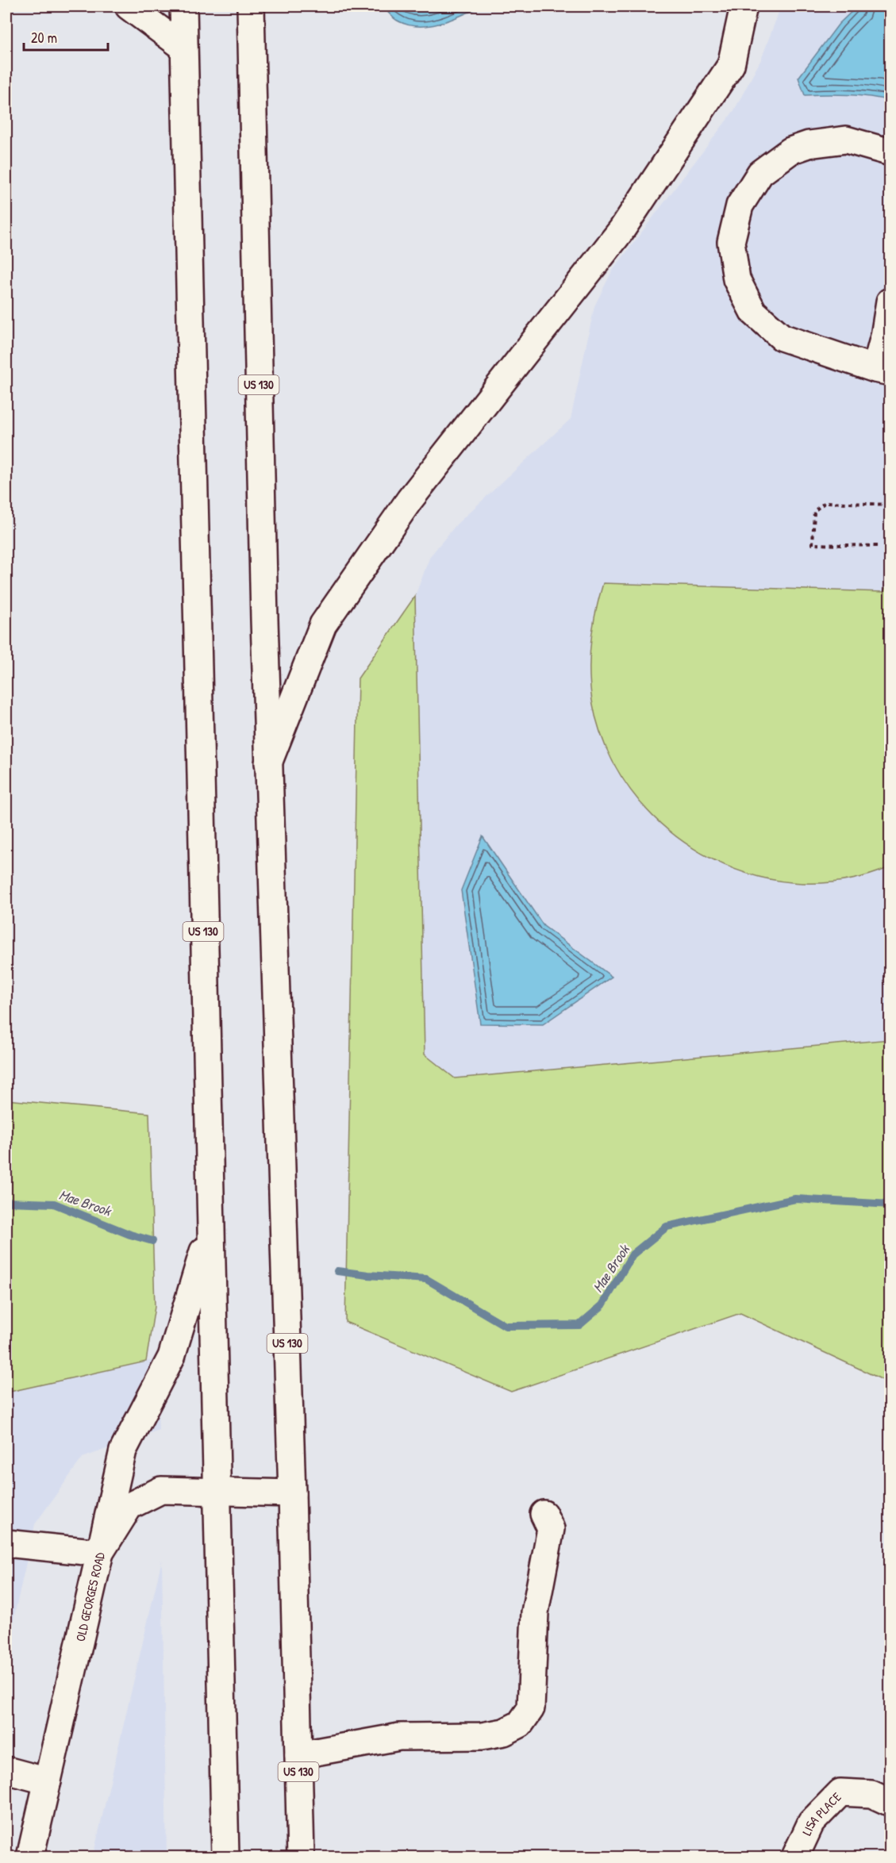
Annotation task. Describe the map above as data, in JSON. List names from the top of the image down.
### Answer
{
  "streets": {
    "main road": ["US 130", "OLD GEORGES ROAD", "LISA PLACE"]
  },
  "crossings": [
    ["US 130", "OLD GEORGES ROAD"]
  ],
  "water": ["Mae Brook"],
  "scale_bar": "20 m"
}
